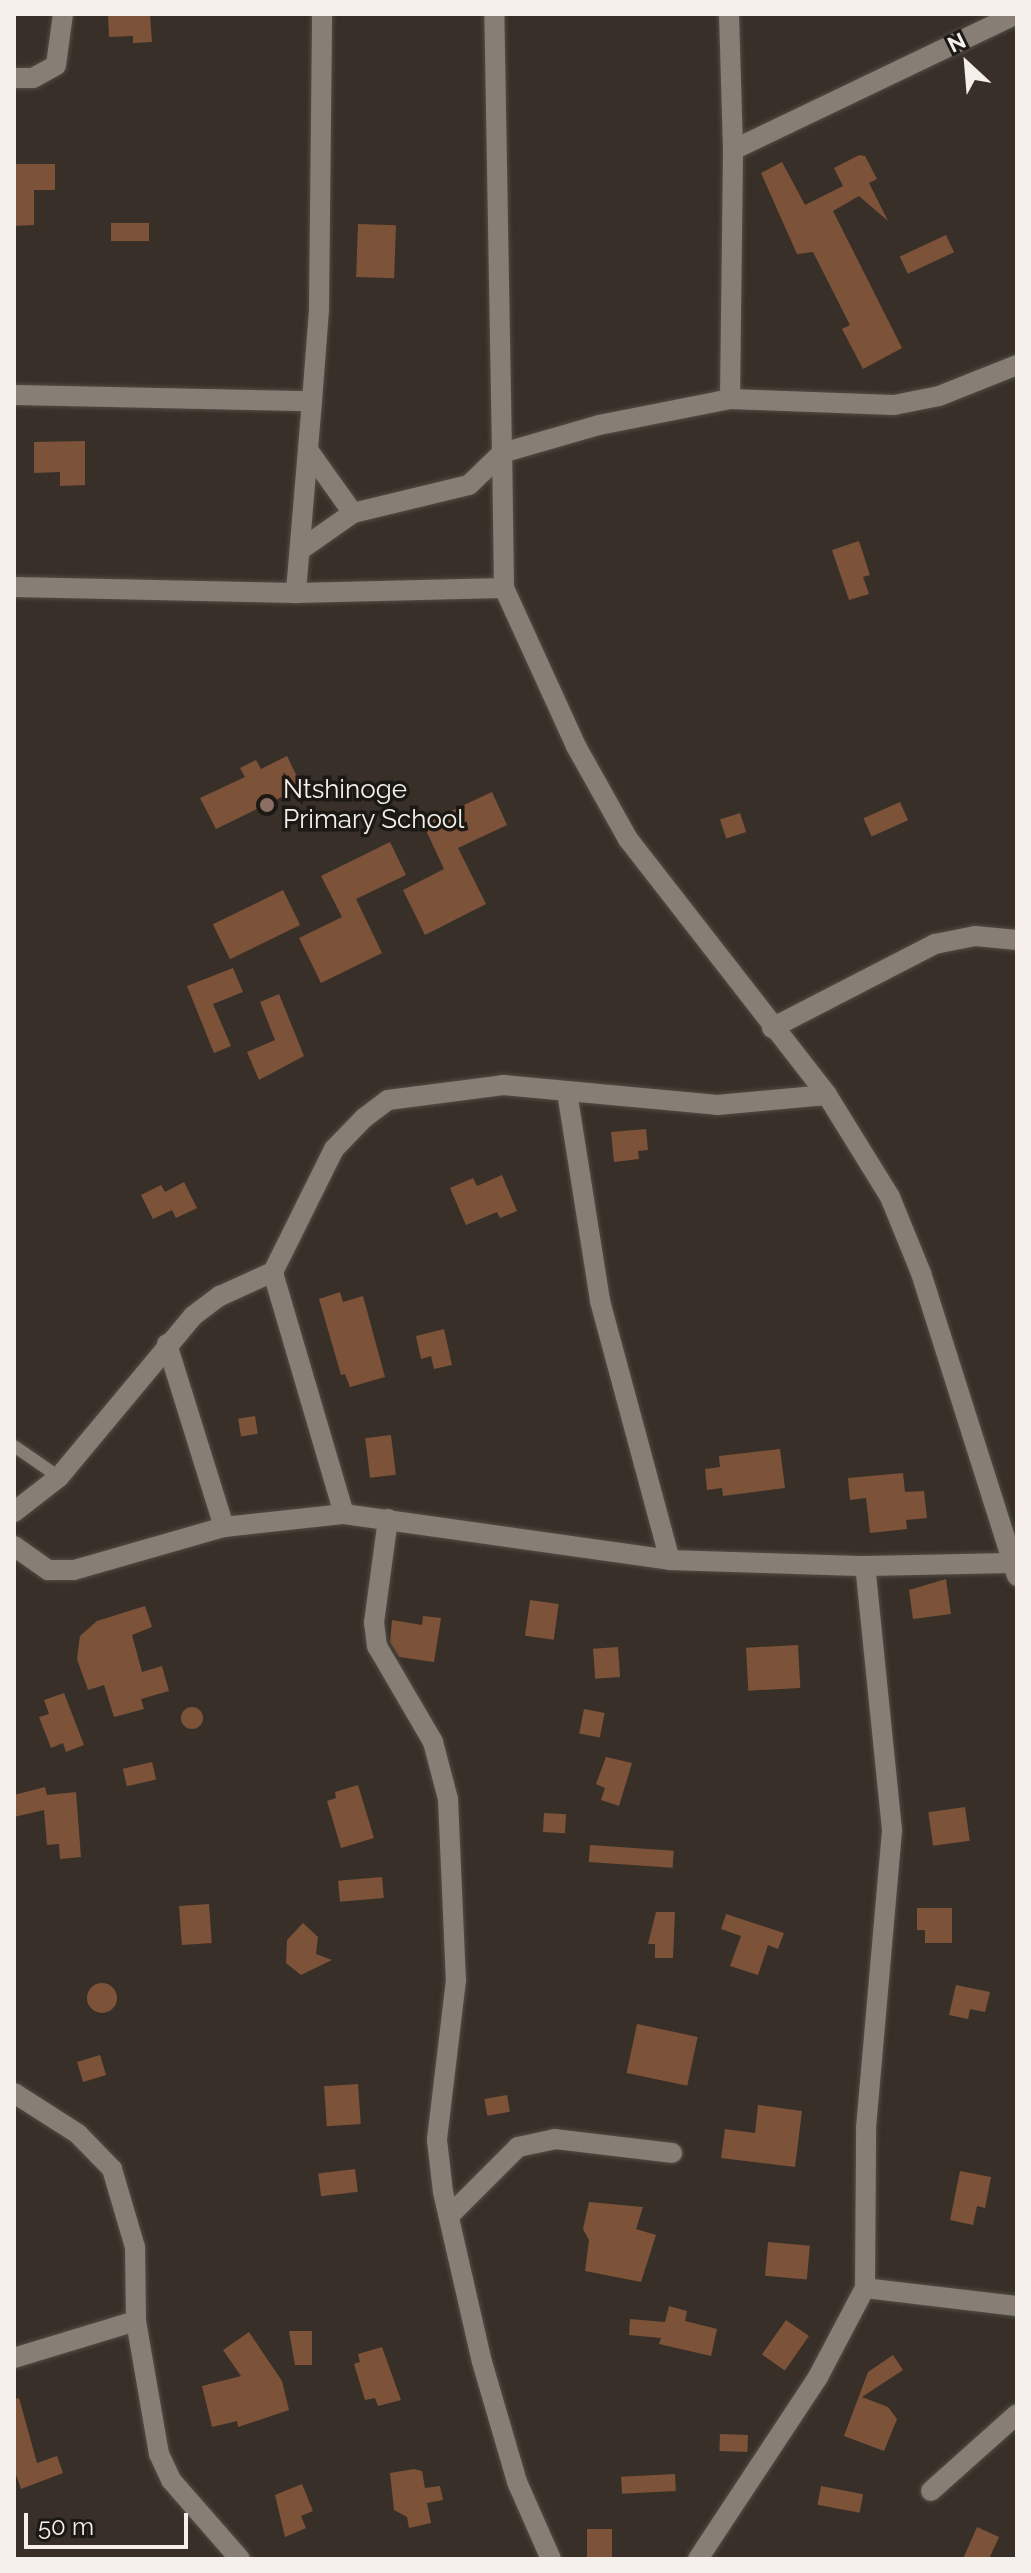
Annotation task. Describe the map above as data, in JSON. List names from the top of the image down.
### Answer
{
  "places": ["Ntshinoge Primary School"],
  "scale_bar": "50 m",
  "north": "top left"
}
